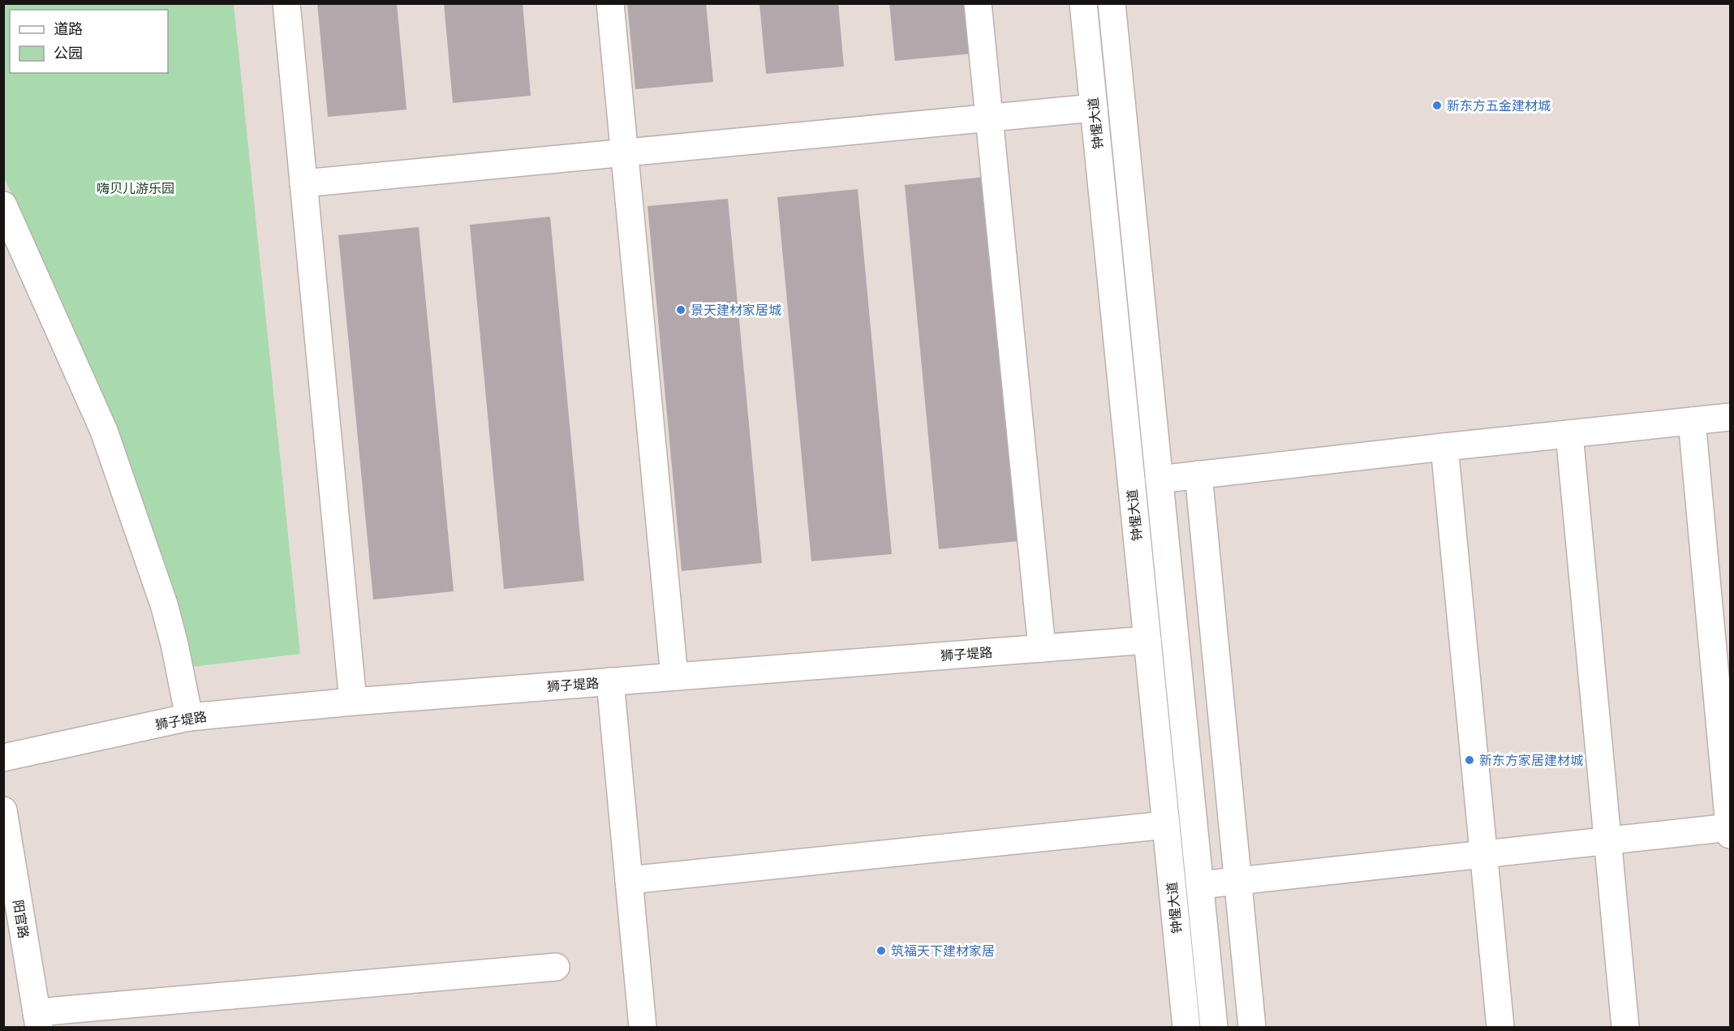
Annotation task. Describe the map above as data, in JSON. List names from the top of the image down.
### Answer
{
  "streets": {
    "main road": ["钟惺大道", "狮子堤路", "阳官路"]
  },
  "crossings": [
    ["钟惺大道", "狮子堤路"]
  ],
  "parks": ["嗨贝儿游乐园"],
  "places": [
    "新东方五金建材城",
    "景天建材家居城",
    "新东方家居建材城",
    "筑福天下建材家居"
  ],
  "legend": ["道路", "公园"]
}
